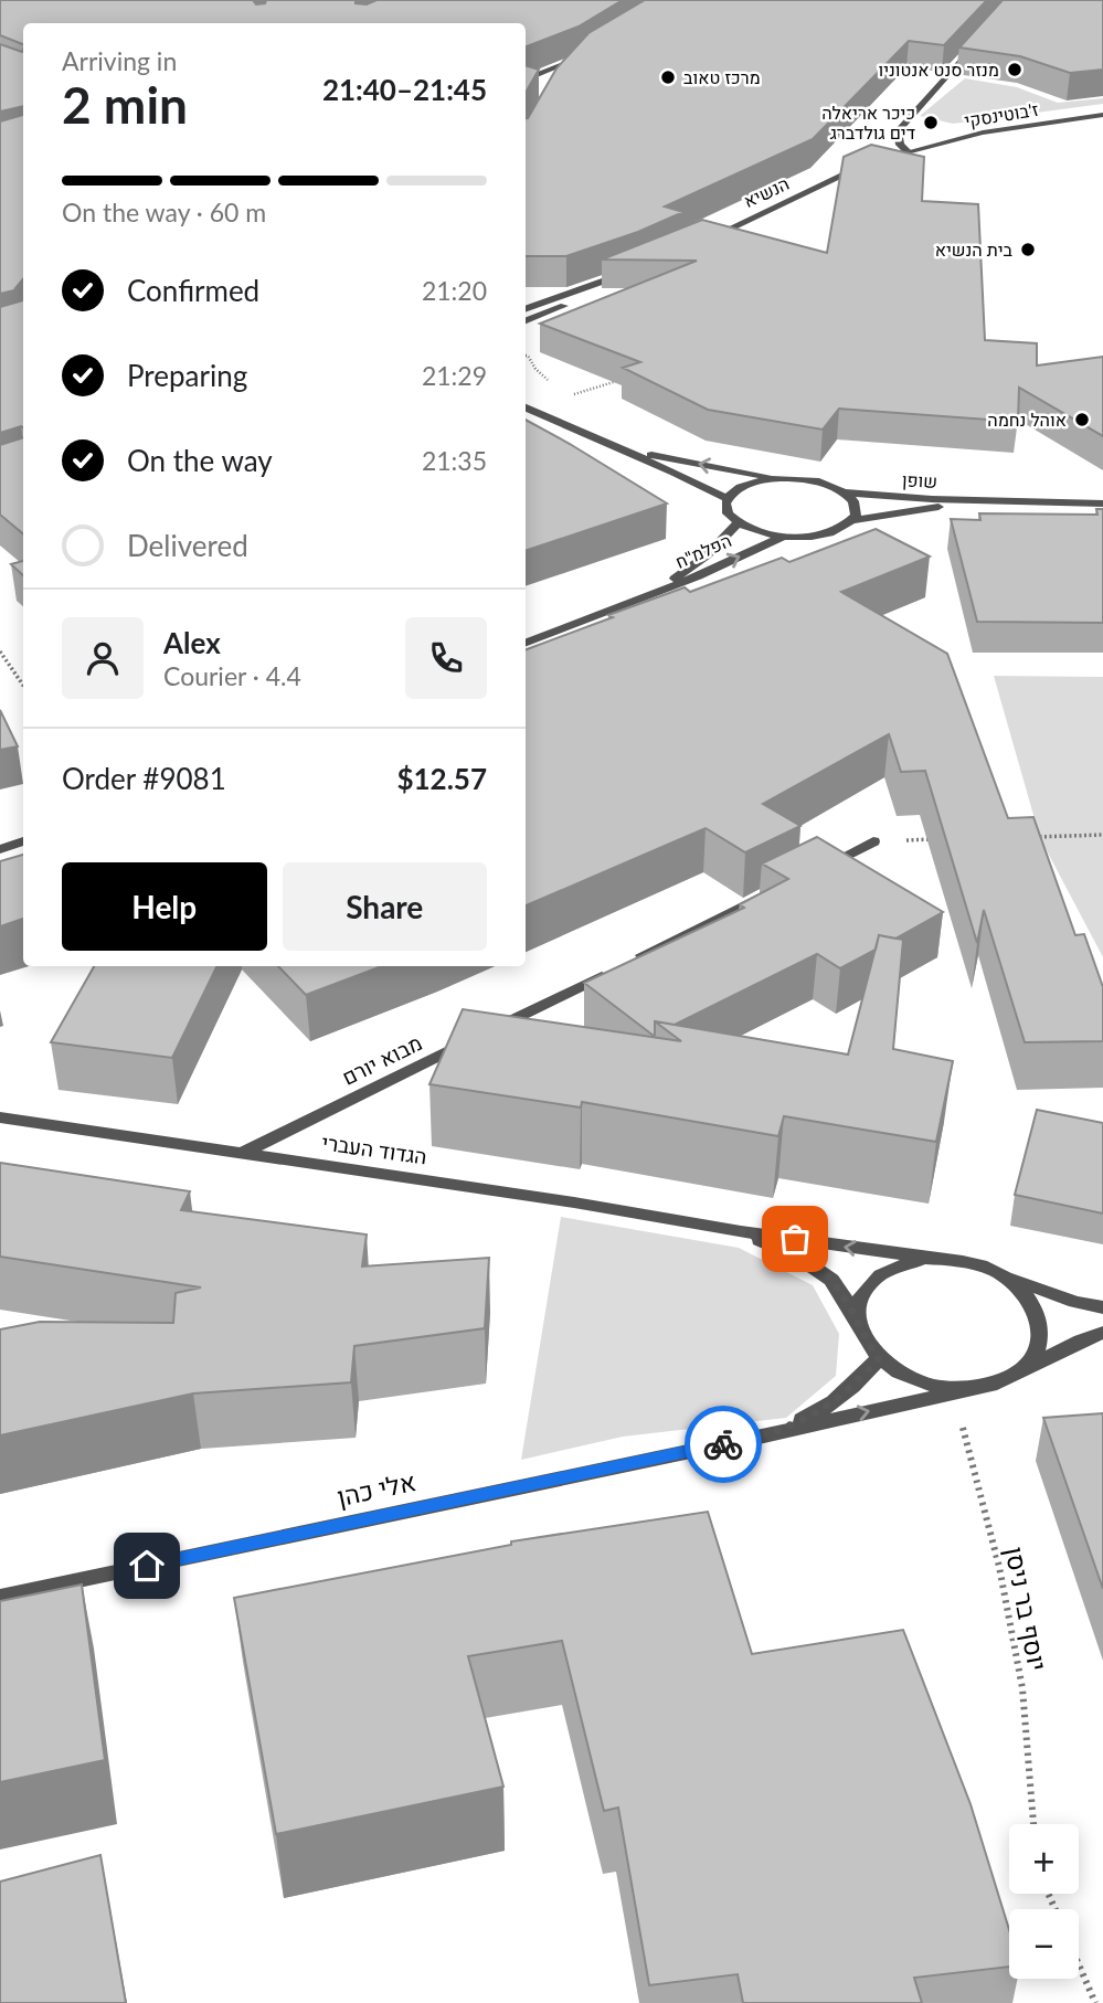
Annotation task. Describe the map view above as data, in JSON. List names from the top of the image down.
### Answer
{
  "streets": {
    "street": [
      "ז'בוטינסקי",
      "הנשיא",
      "שופן",
      "הפלמ\"ח",
      "מבוא יורם",
      "הגדוד העברי",
      "אלי כהן"
    ],
    "path": ["יוסף בר ניסן"]
  },
  "crossings": [
    ["שופן", "הפלמ\"ח"],
    ["מבוא יורם", "הגדוד העברי"],
    ["הגדוד העברי", "אלי כהן"],
    ["אלי כהן", "יוסף בר ניסן"]
  ],
  "places": [
    "מנזר סנט אנטוניו",
    "מרכז טאוב",
    "כיכר אריאלה דים גולדברג",
    "בית הנשיא",
    "אוהל נחמה"
  ],
  "page": {
    "heading": ["2 min", "Arriving in", "21:40–21:45"],
    "panel": [
      "Alex",
      "Courier · 4.4",
      "Order #9081",
      "$12.57"
    ],
    "bar": "On the way · 60 m",
    "list": [
      ["Confirmed", "21:20"],
      ["Preparing", "21:29"],
      ["On the way", "21:35"],
      "Delivered"
    ],
    "buttons": ["Help", "Share"],
    "map_buttons": ["+", "−"]
  }
}
